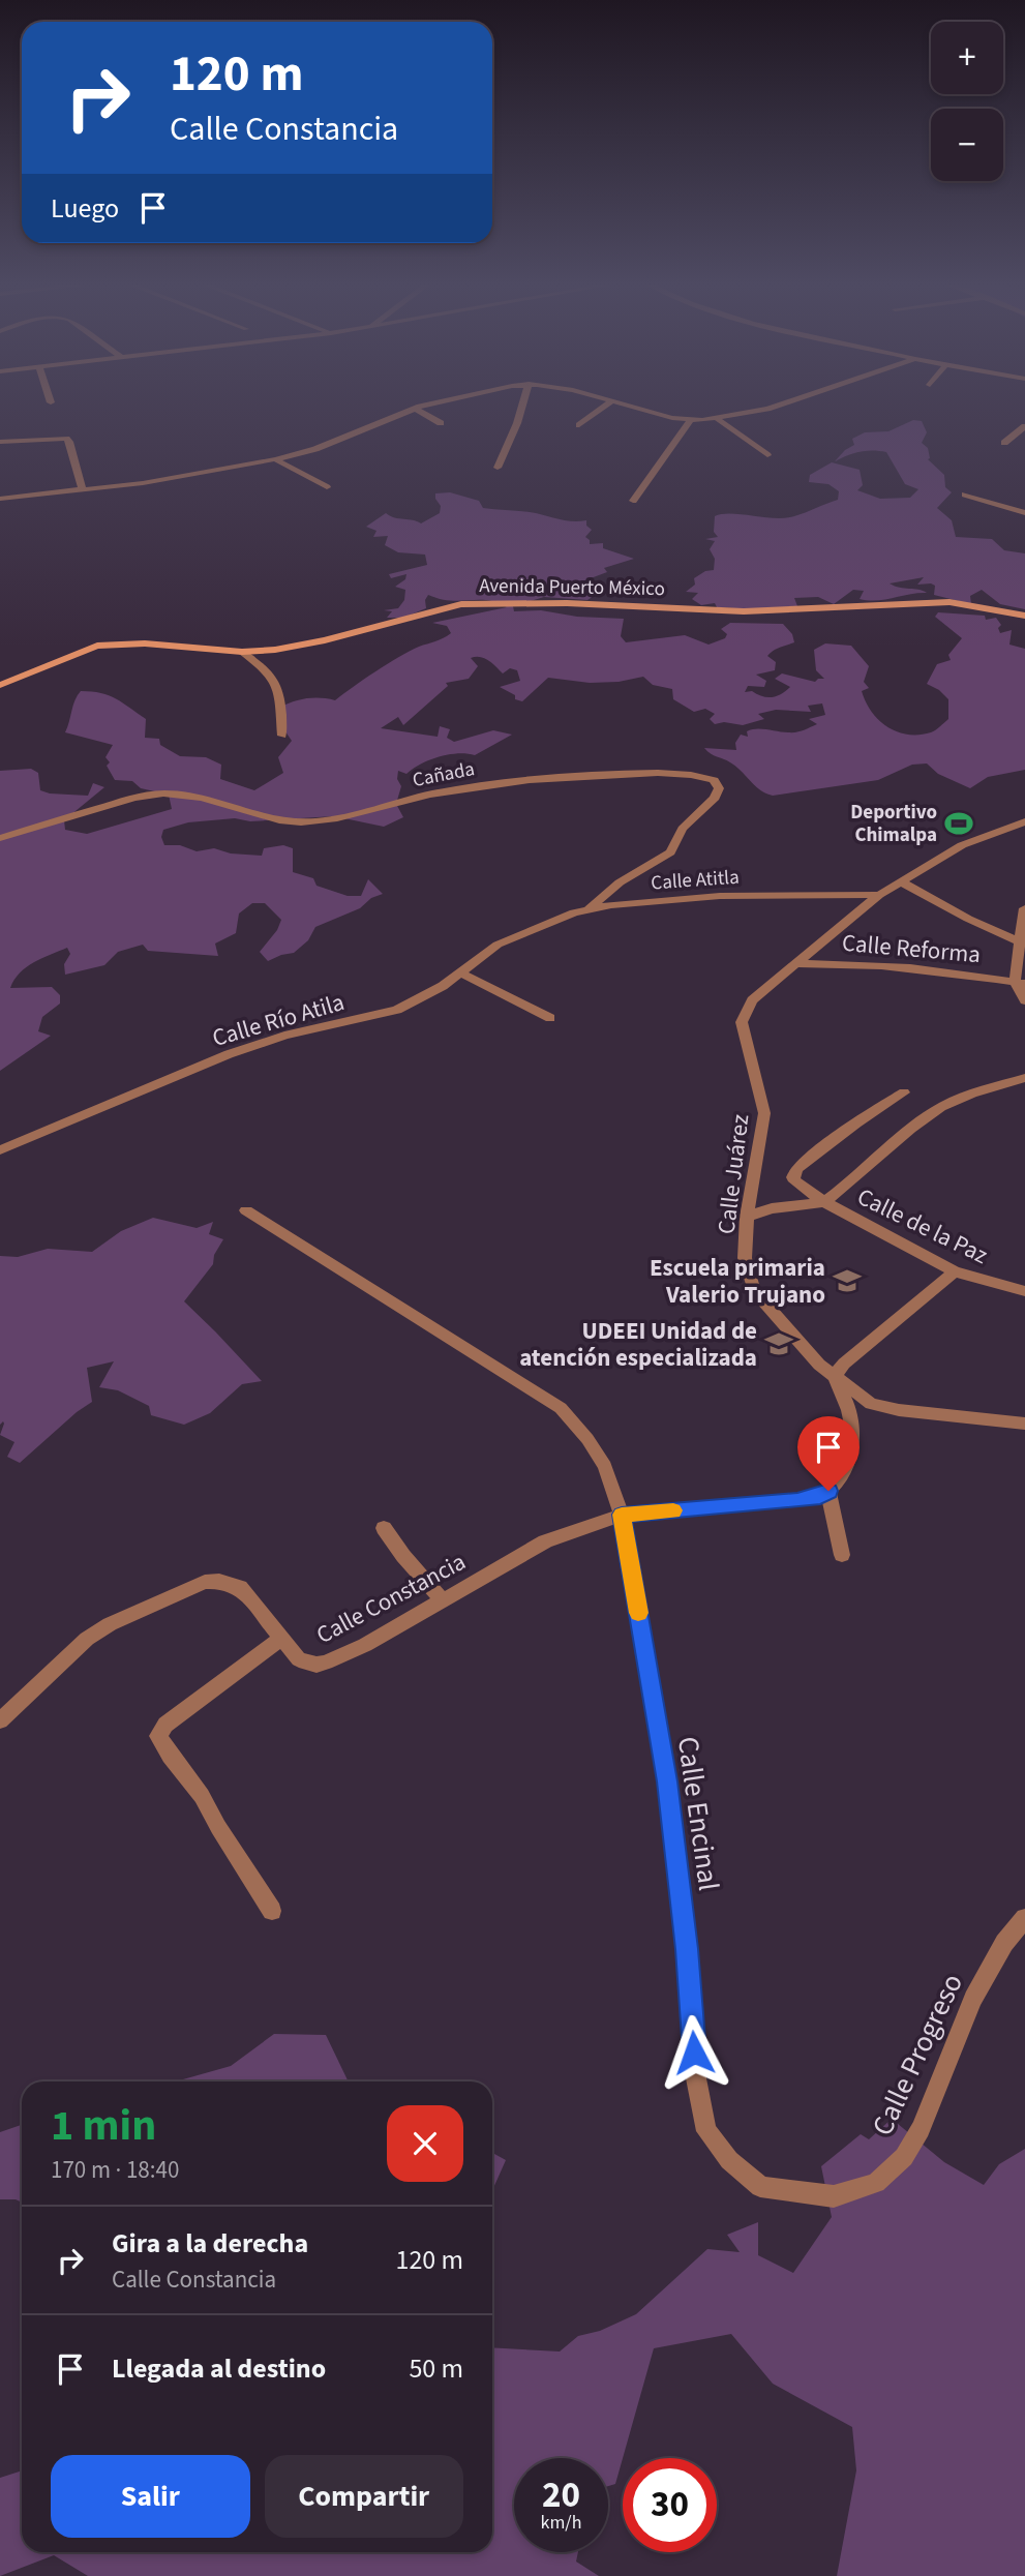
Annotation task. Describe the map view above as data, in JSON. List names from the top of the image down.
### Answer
{
  "streets": {
    "main road": ["Avenida Puerto México"],
    "street": [
      "Cañada",
      "Calle Atitla",
      "Calle Reforma",
      "Calle Río Atila",
      "Calle Juárez",
      "Calle de la Paz",
      "Calle Constancia",
      "Calle Encinal",
      "Calle Progreso"
    ]
  },
  "crossings": [
    ["Cañada", "Calle Atitla"],
    ["Calle Atitla", "Calle Río Atila"],
    ["Calle Atitla", "Calle Juárez"],
    ["Calle Reforma", "Calle Juárez"],
    ["Calle Constancia", "Calle Encinal"],
    ["Calle Encinal", "Calle Progreso"]
  ],
  "places": {
    "sports": ["Deportivo Chimalpa"],
    "school or university": ["Escuela primaria Valerio Trujano", "UDEEI Unidad de atención especializada"]
  },
  "page": {
    "map_buttons": ["+", "−"],
    "turn": ["120 m", "Calle Constancia"],
    "then": "Luego",
    "heading": ["1 min", "170 m · 18:40"],
    "list": [
      {
        "name": "Gira a la derecha",
        "note": "Calle Constancia",
        "value": "120 m"
      },
      {
        "name": "Llegada al destino",
        "value": "50 m"
      }
    ],
    "buttons": ["Salir", "Compartir"],
    "speed": "20 km/h",
    "limit": "30"
  }
}
